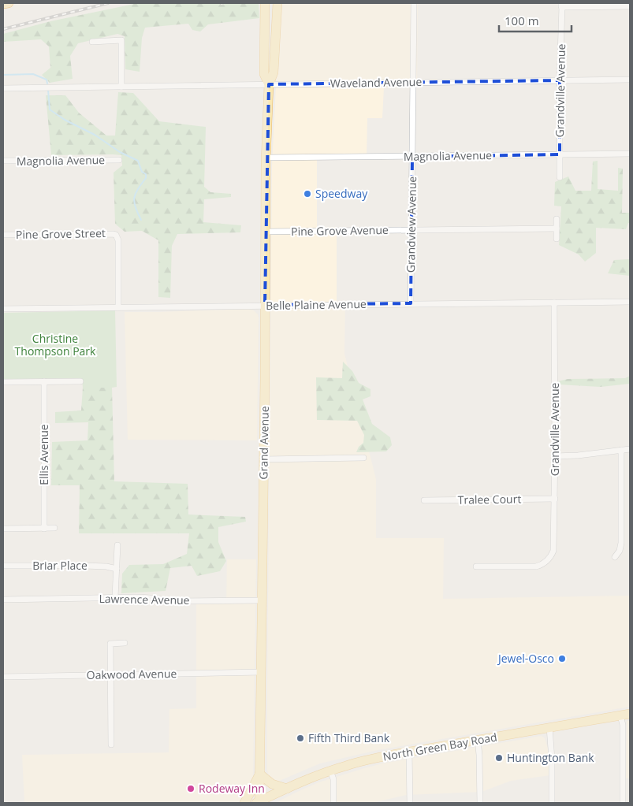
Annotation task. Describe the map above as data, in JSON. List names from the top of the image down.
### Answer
{
  "streets": {
    "main road": ["Grand Avenue", "North Green Bay Road"],
    "street": [
      "Waveland Avenue",
      "Grandville Avenue",
      "Magnolia Avenue",
      "Grandview Avenue",
      "Pine Grove Avenue",
      "Pine Grove Street",
      "Belle Plaine Avenue",
      "Ellis Avenue",
      "Tralee Court",
      "Briar Place",
      "Lawrence Avenue",
      "Oakwood Avenue"
    ]
  },
  "crossings": [
    ["Waveland Avenue", "Grandville Avenue"],
    ["Waveland Avenue", "Grandview Avenue"],
    ["Waveland Avenue", "Grand Avenue"],
    ["Grandville Avenue", "Magnolia Avenue"],
    ["Grandville Avenue", "Belle Plaine Avenue"],
    ["Grandville Avenue", "Tralee Court"],
    ["Magnolia Avenue", "Grandview Avenue"],
    ["Magnolia Avenue", "Grand Avenue"],
    ["Grandview Avenue", "Pine Grove Avenue"],
    ["Grandview Avenue", "Belle Plaine Avenue"],
    ["Pine Grove Avenue", "Grand Avenue"],
    ["Pine Grove Street", "Belle Plaine Avenue"],
    ["Belle Plaine Avenue", "Grand Avenue"],
    ["Grand Avenue", "Lawrence Avenue"],
    ["Grand Avenue", "Oakwood Avenue"],
    ["Grand Avenue", "North Green Bay Road"]
  ],
  "parks": ["Christine Thompson Park"],
  "places": [
    "Speedway",
    "Jewel-Osco",
    "Fifth Third Bank",
    "Huntington Bank",
    "Rodeway Inn"
  ],
  "scale_bar": "100 m"
}
